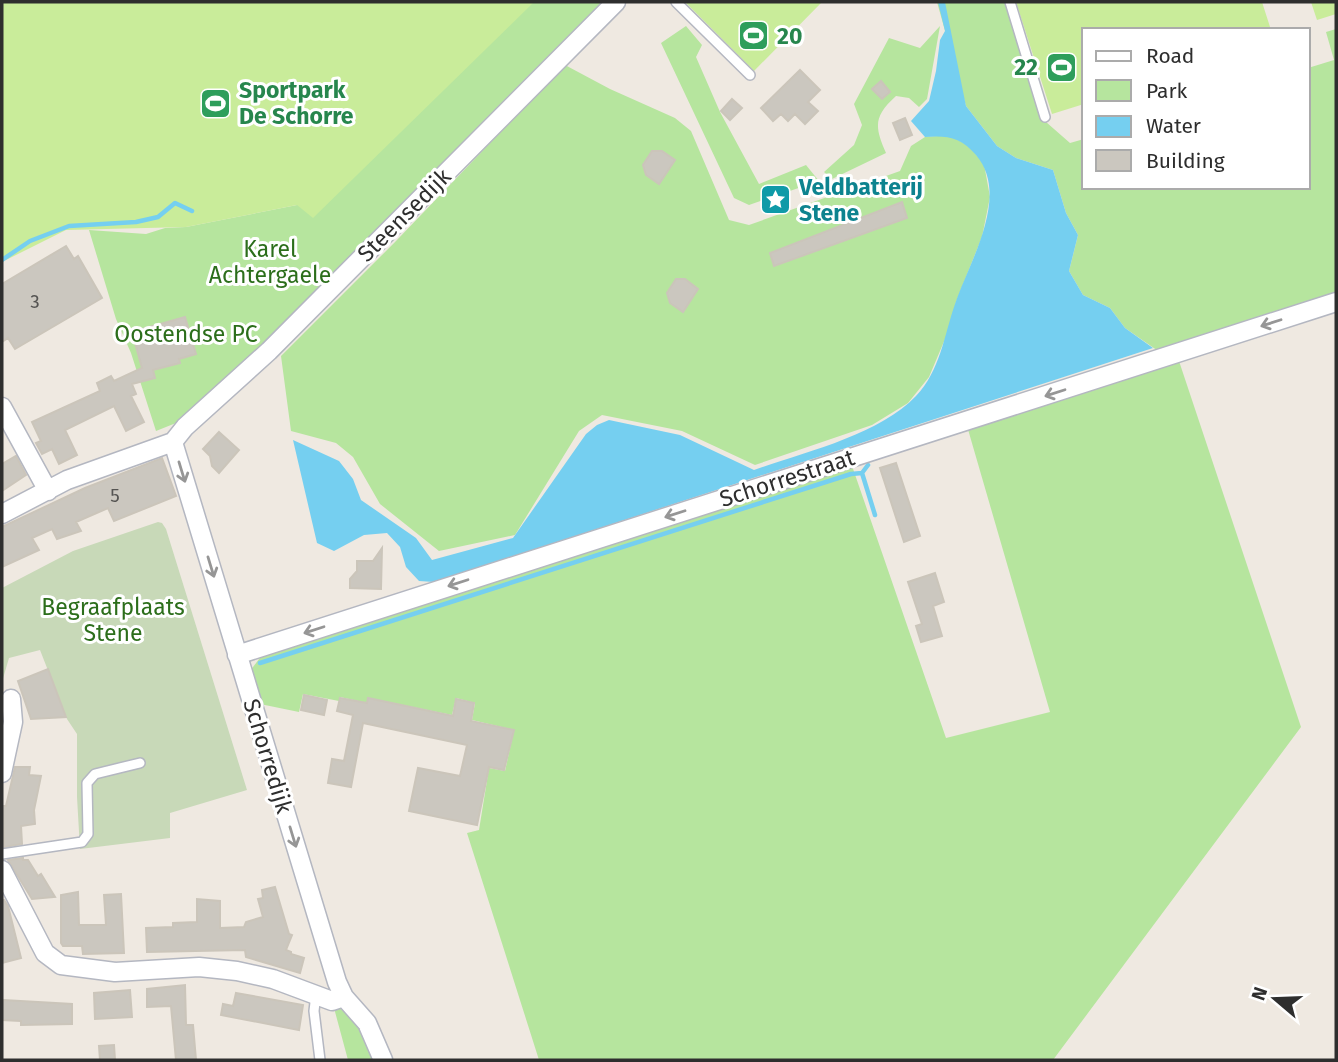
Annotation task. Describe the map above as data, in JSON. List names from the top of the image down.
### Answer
{
  "streets": {
    "street": ["Steensedijk", "Schorrestraat", "Schorredijk"]
  },
  "crossings": [
    ["Steensedijk", "Schorredijk"],
    ["Schorrestraat", "Schorredijk"]
  ],
  "one_way": ["Schorrestraat", "Schorredijk"],
  "parks": ["Karel Achtergaele", "Oostendse PC", "Begraafplaats Stene"],
  "places": {
    "sports": ["20", "22", "Sportpark De Schorre"],
    "place": ["Veldbatterij Stene"]
  },
  "house_numbers": ["3", "5"],
  "legend": [
    "Road",
    "Park",
    "Water",
    "Building"
  ],
  "north": "left"
}
